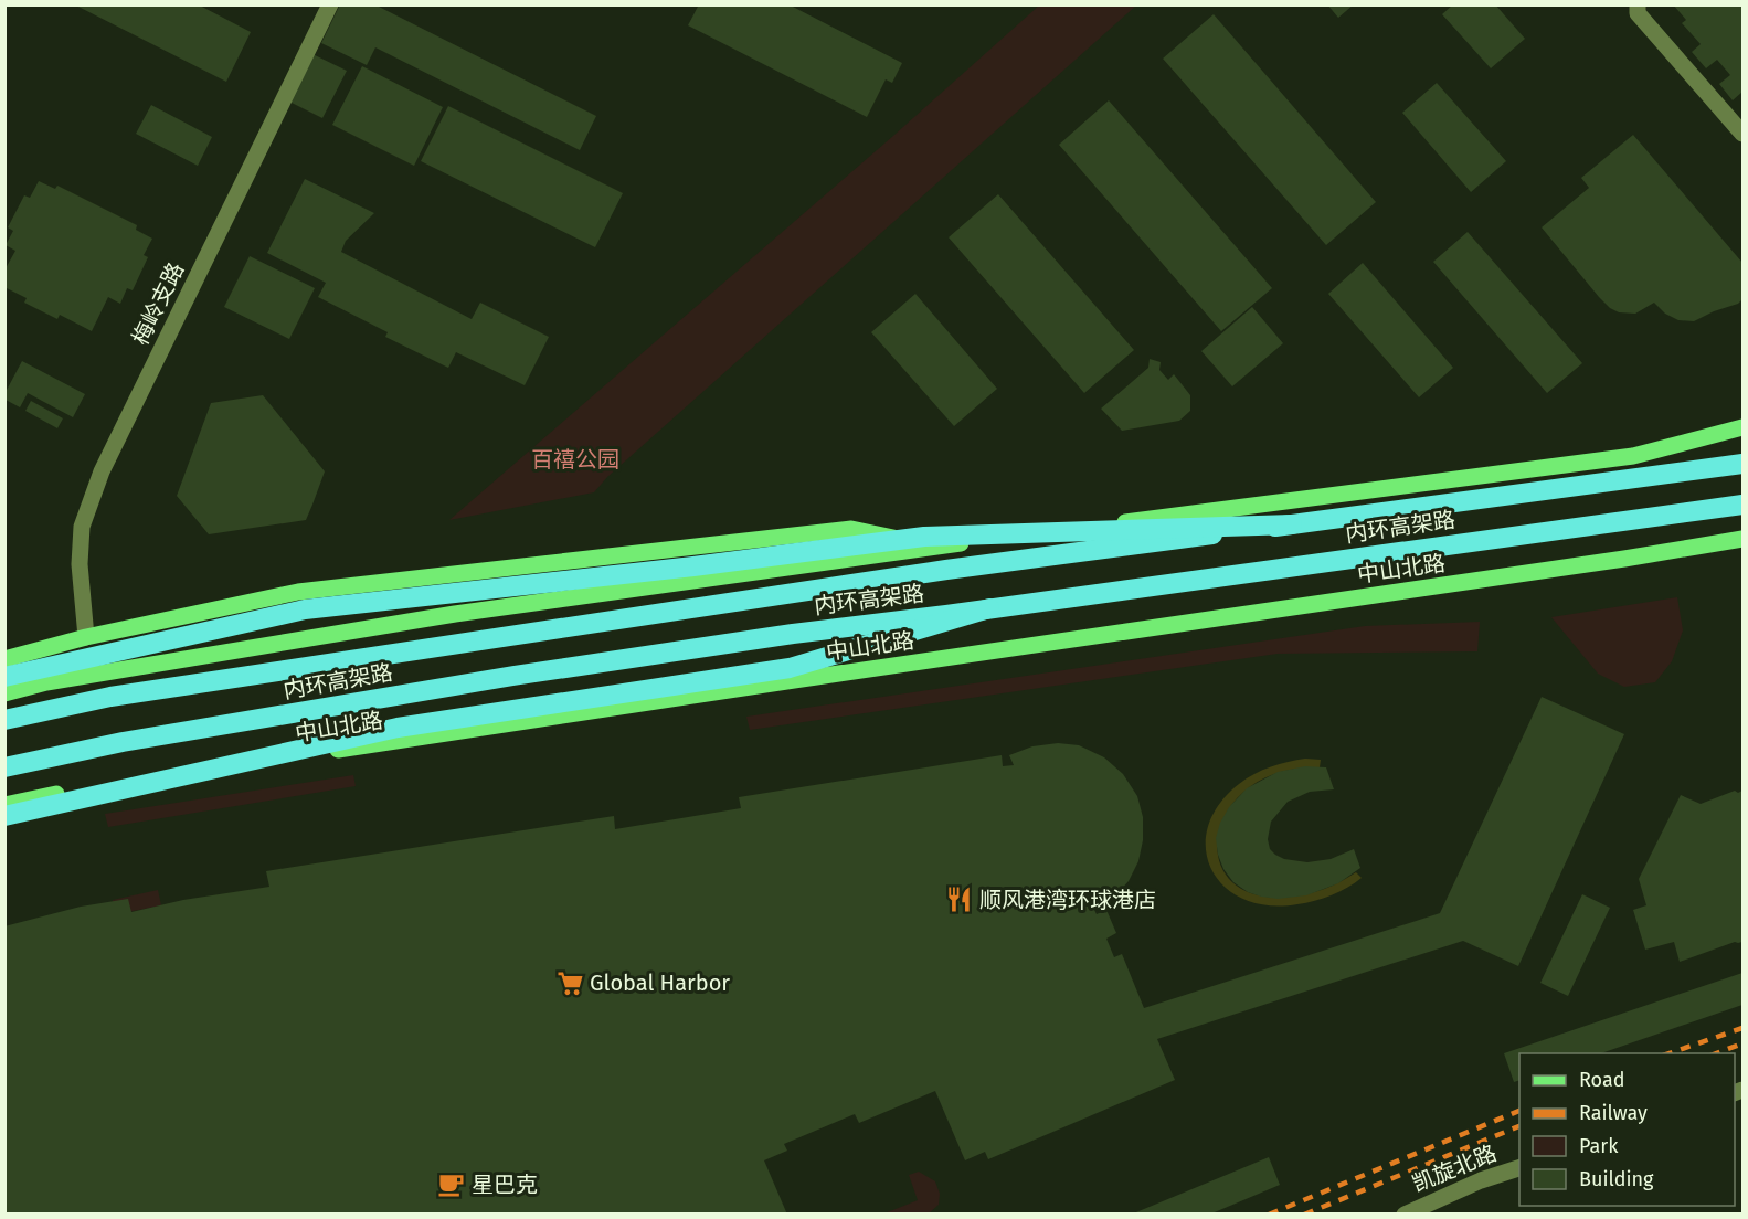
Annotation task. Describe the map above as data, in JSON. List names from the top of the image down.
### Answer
{
  "streets": {
    "highway": ["内环高架路"],
    "main road": ["中山北路"],
    "street": ["梅岭支路", "凯旋北路"]
  },
  "parks": ["百禧公园"],
  "places": {
    "restaurant": ["顺风港湾环球港店"],
    "supermarket": ["Global Harbor"],
    "cafe": ["星巴克"]
  },
  "legend": [
    "Road",
    "Railway",
    "Park",
    "Building"
  ]
}
